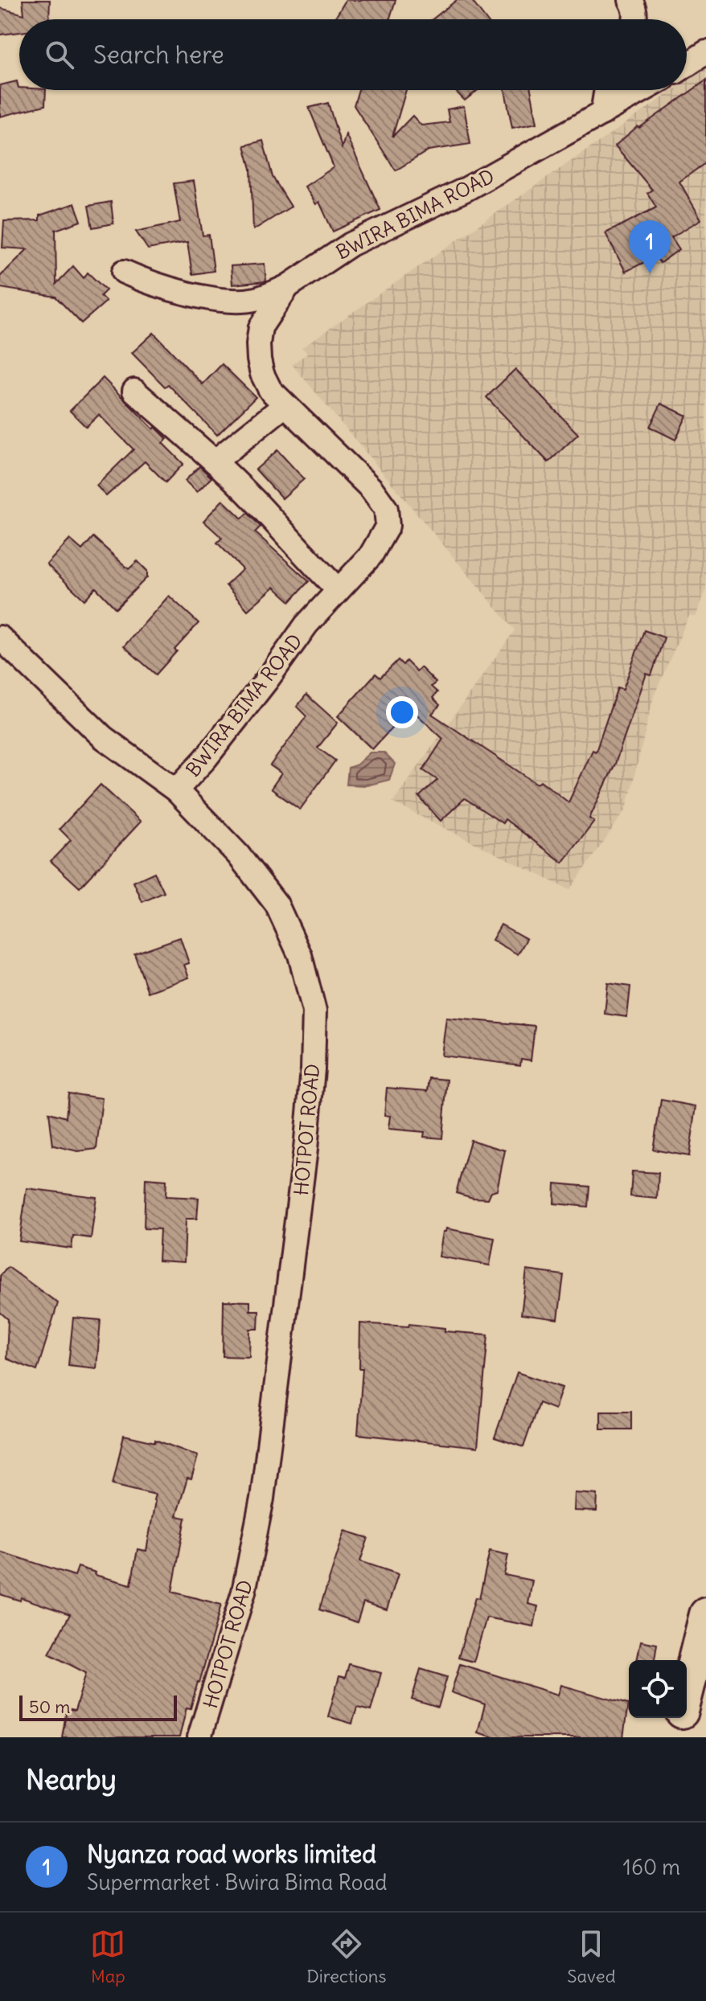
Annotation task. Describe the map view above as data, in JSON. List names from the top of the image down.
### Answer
{
  "streets": {
    "street": ["BWIRA BIMA ROAD", "HOTPOT ROAD"]
  },
  "crossings": [
    ["BWIRA BIMA ROAD", "HOTPOT ROAD"]
  ],
  "scale_bar": "50 m",
  "page": {
    "search": "Search here",
    "pins": "1",
    "scale": "50 m",
    "heading": "Nearby",
    "list": [
      {
        "mark": "1",
        "name": "Nyanza road works limited",
        "note": "Supermarket · Bwira Bima Road",
        "value": "160 m"
      }
    ],
    "nav": ["Map", "Directions", "Saved"]
  }
}
